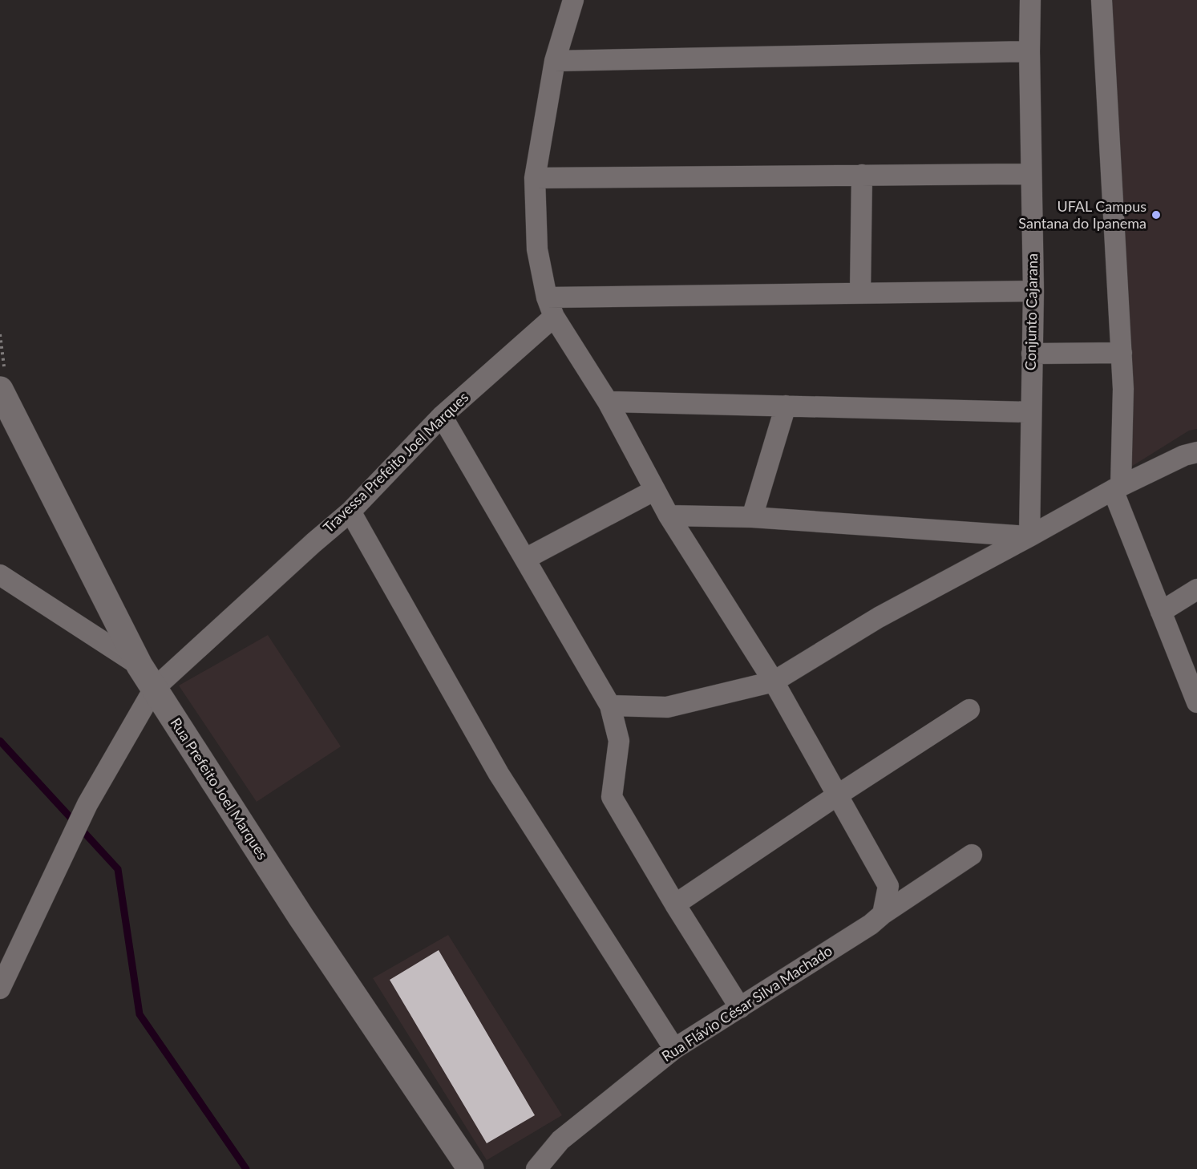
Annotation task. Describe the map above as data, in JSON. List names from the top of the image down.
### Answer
{
  "streets": {
    "street": [
      "Conjunto Cajarana",
      "Travessa Prefeito Joel Marques",
      "Rua Prefeito Joel Marques",
      "Rua Flávio César Silva Machado"
    ]
  },
  "crossings": [
    ["Travessa Prefeito Joel Marques", "Rua Prefeito Joel Marques"]
  ],
  "places": ["UFAL Campus Santana do Ipanema"]
}
